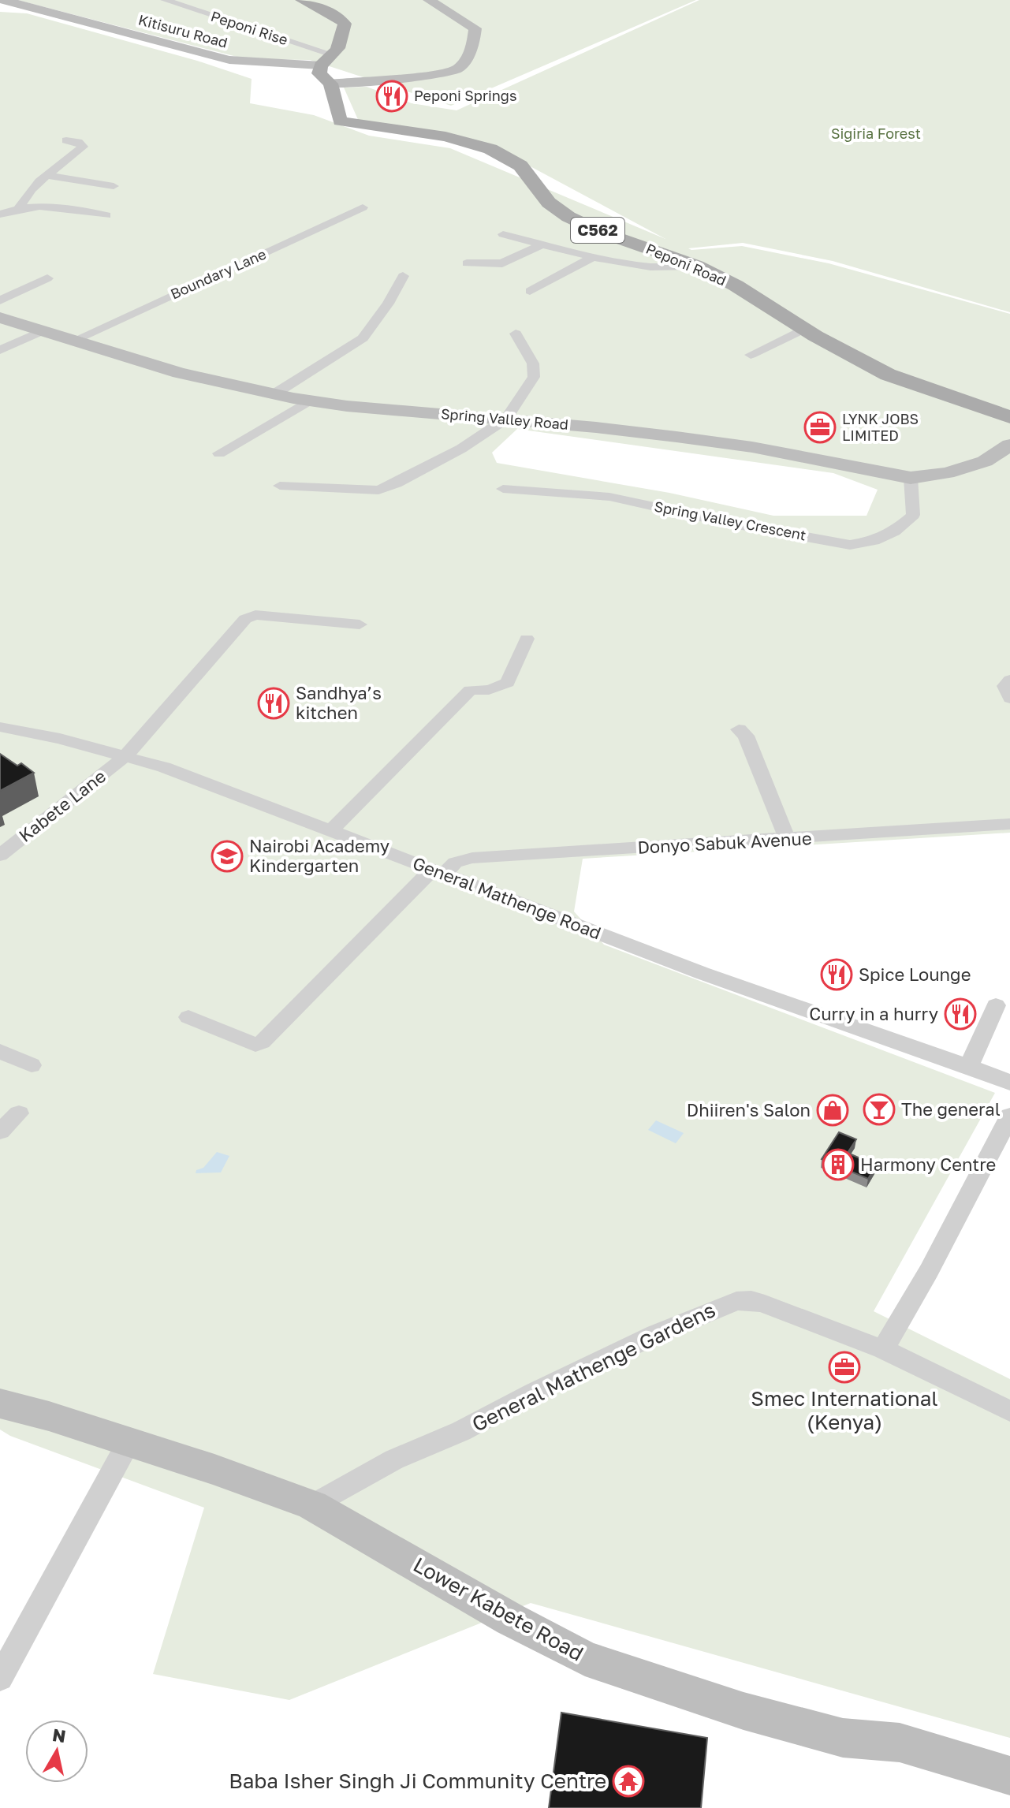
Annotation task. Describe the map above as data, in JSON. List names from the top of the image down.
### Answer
{
  "streets": {
    "main road": ["C562", "Peponi Road"],
    "street": [
      "Peponi Rise",
      "Kitisuru Road",
      "Boundary Lane",
      "Spring Valley Road",
      "Spring Valley Crescent",
      "Kabete Lane",
      "Donyo Sabuk Avenue",
      "General Mathenge Road",
      "General Mathenge Gardens",
      "Lower Kabete Road"
    ]
  },
  "crossings": [
    ["Peponi Rise", "Kitisuru Road"],
    ["Peponi Rise", "Peponi Road"],
    ["Kitisuru Road", "Peponi Road"],
    ["Boundary Lane", "Spring Valley Road"],
    ["Spring Valley Road", "Spring Valley Crescent"],
    ["Kabete Lane", "General Mathenge Road"],
    ["Donyo Sabuk Avenue", "General Mathenge Road"],
    ["General Mathenge Gardens", "Lower Kabete Road"]
  ],
  "parks": ["Sigiria Forest"],
  "places": {
    "restaurant": [
      "Peponi Springs",
      "Sandhya’s kitchen",
      "Spice Lounge",
      "Curry in a hurry"
    ],
    "office": ["LYNK JOBS LIMITED", "Smec International (Kenya)"],
    "school or university": ["Nairobi Academy Kindergarten"],
    "bar": ["The general"],
    "shop": ["Dhiiren's Salon"],
    "building": ["Harmony Centre"],
    "temple": ["Baba Isher Singh Ji Community Centre"]
  },
  "north": "top"
}
